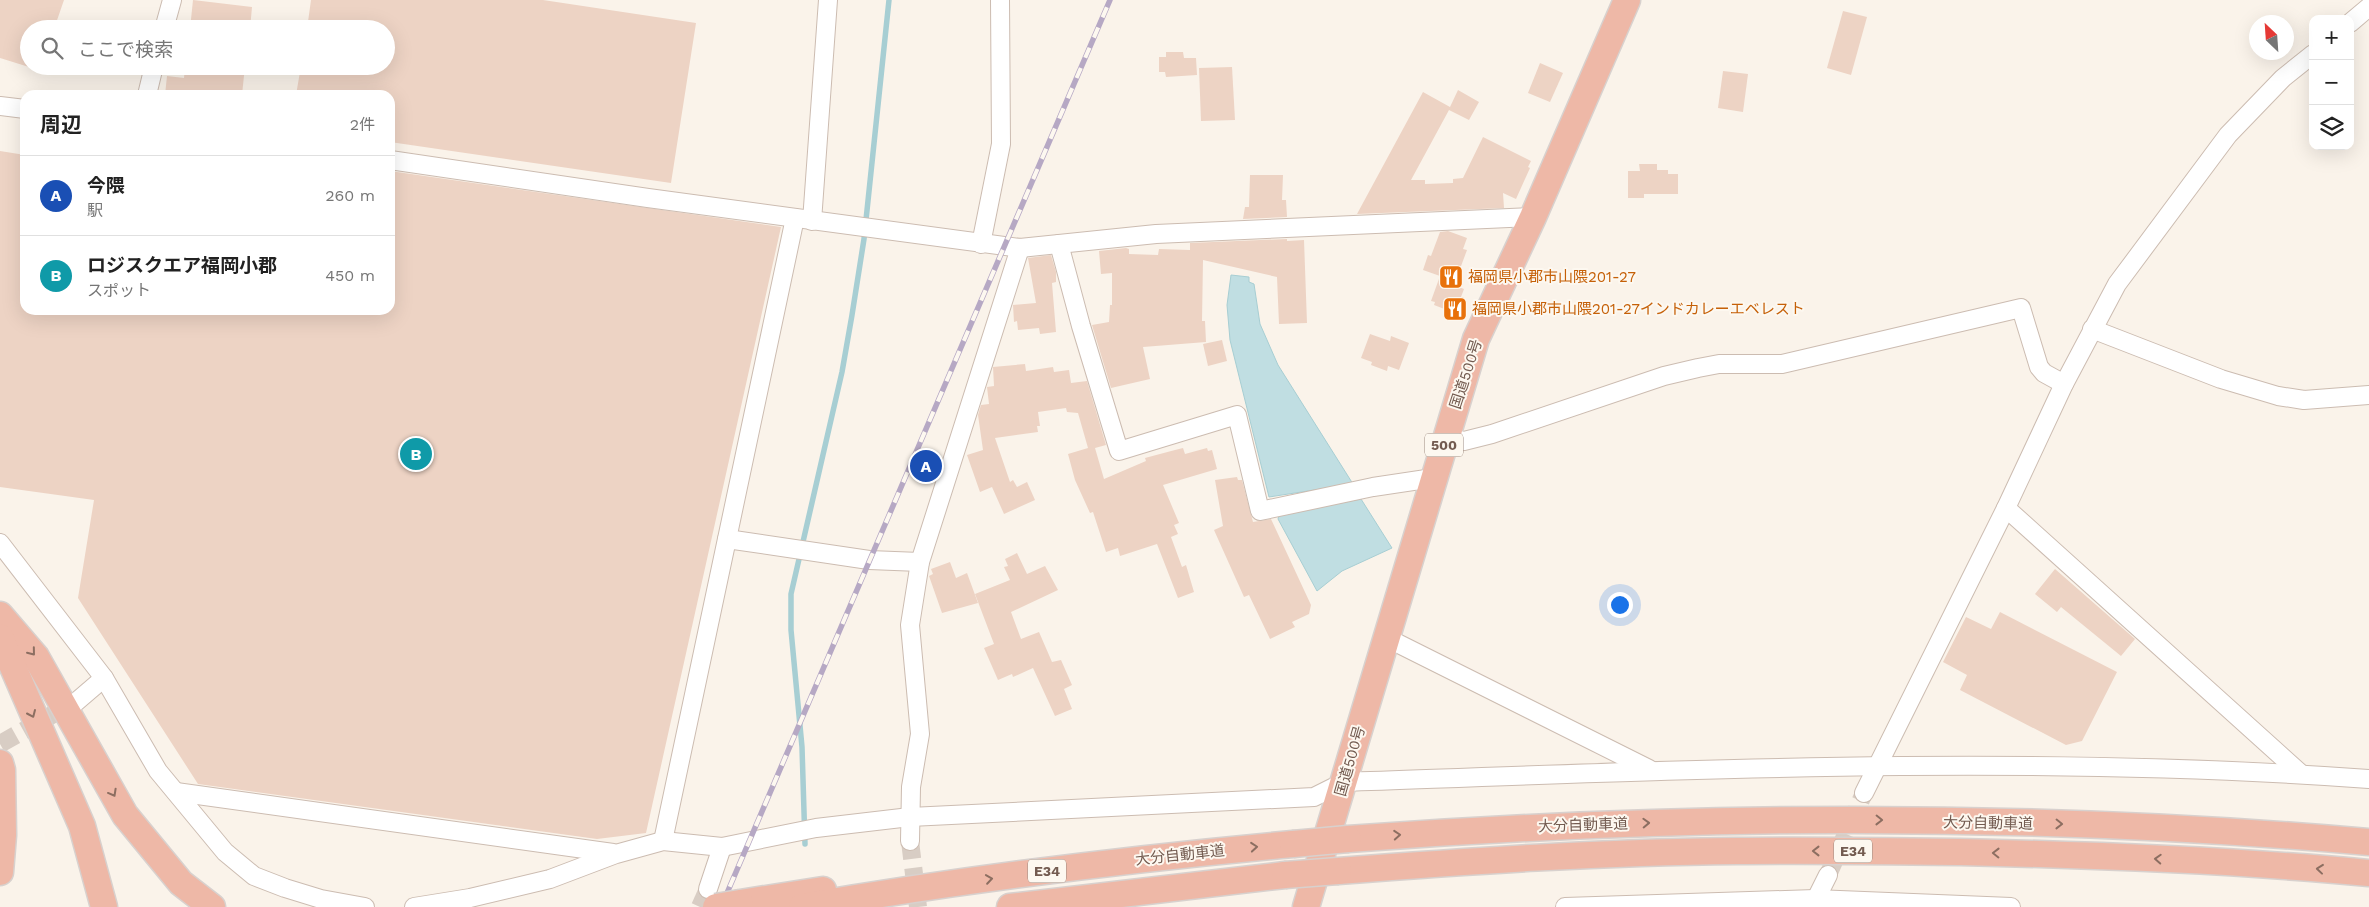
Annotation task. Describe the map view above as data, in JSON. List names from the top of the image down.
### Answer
{
  "streets": {
    "highway": [
      "国道500号",
      "500",
      "大分自動車道",
      "E34"
    ]
  },
  "places": {
    "restaurant": ["福岡県小郡市山隈201-27", "福岡県小郡市山隈201-27インドカレーエベレスト"]
  },
  "north": "top left",
  "page": {
    "map_buttons": ["+", "−"],
    "search": "ここで検索",
    "heading": ["周辺", "2件"],
    "list": [
      {
        "mark": "A",
        "name": "今隈",
        "note": "駅",
        "value": "260 m"
      },
      {
        "mark": "B",
        "name": "ロジスクエア福岡小郡",
        "note": "スポット",
        "value": "450 m"
      }
    ],
    "pins": ["B", "A"]
  }
}
